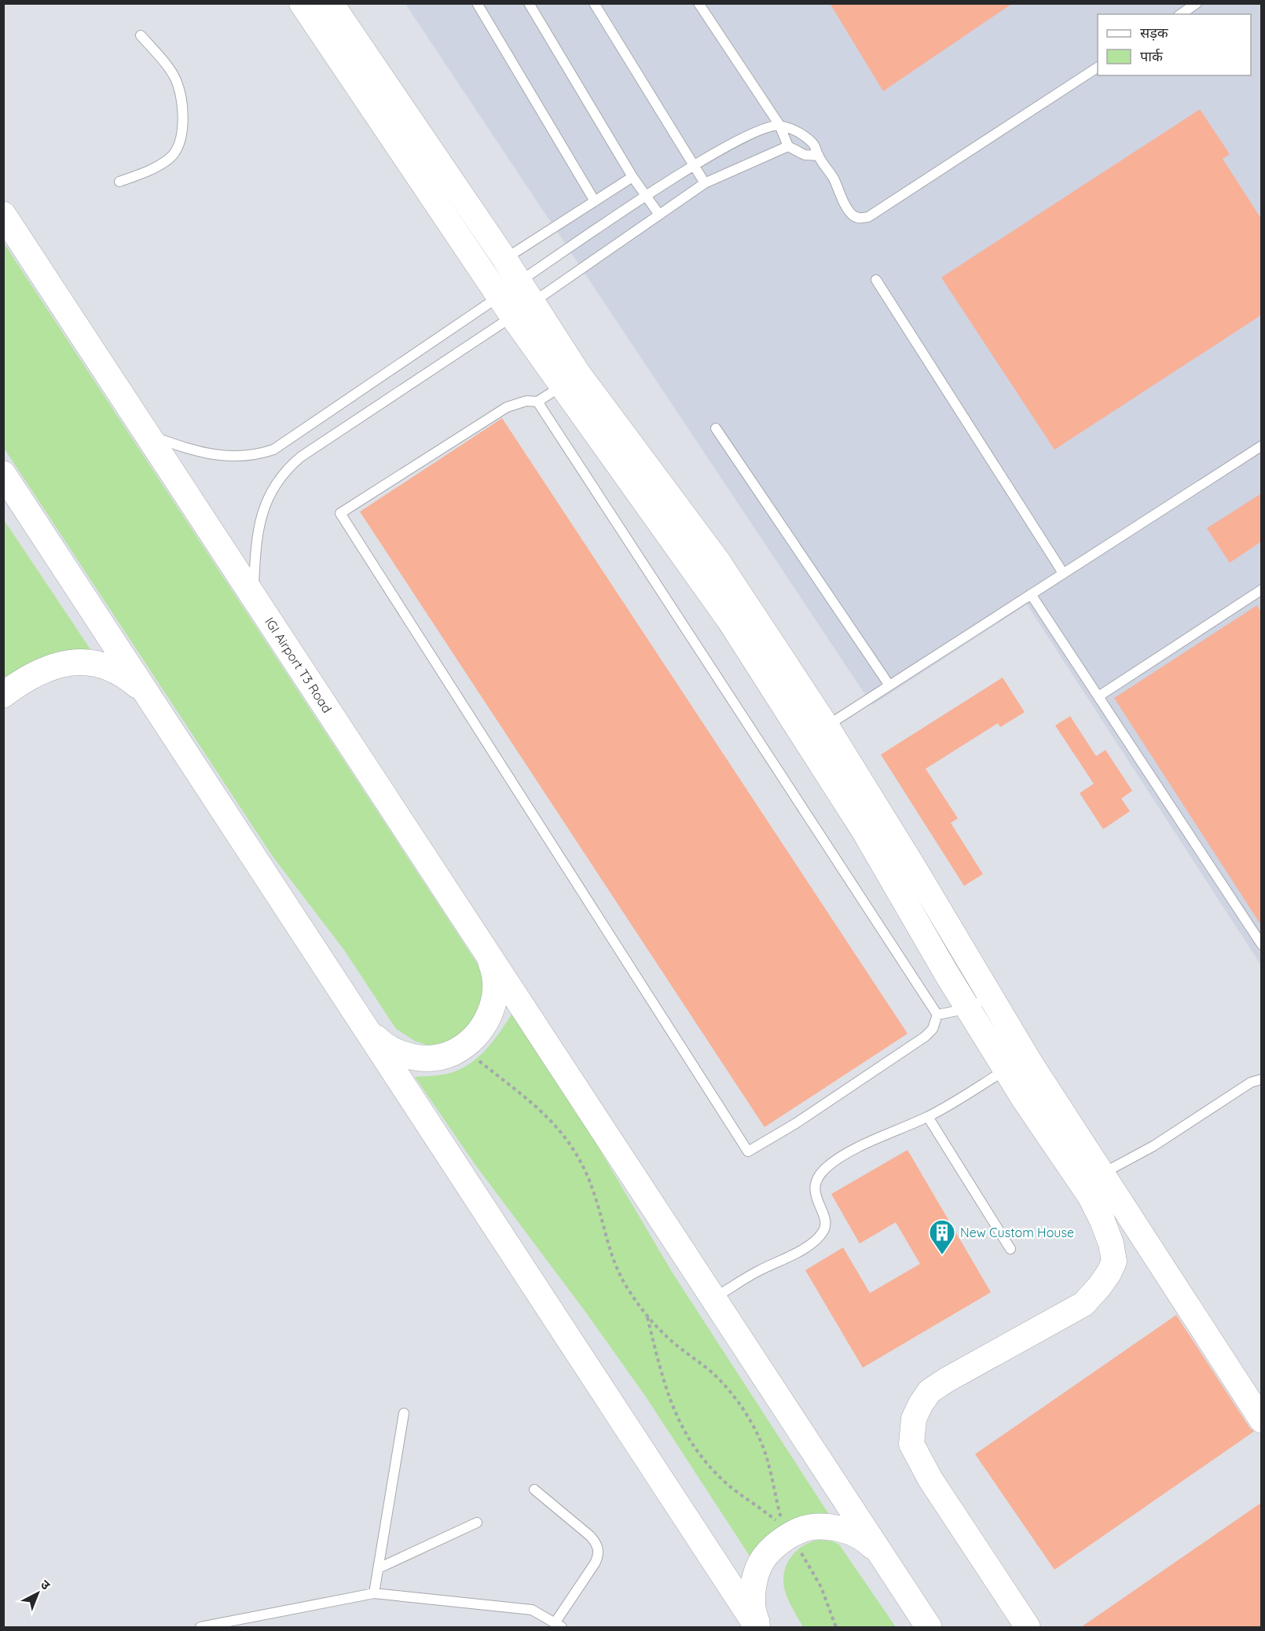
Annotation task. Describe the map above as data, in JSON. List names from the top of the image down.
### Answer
{
  "streets": {
    "main road": ["IGI Airport T3 Road"]
  },
  "places": {
    "building": ["New Custom House"]
  },
  "legend": ["सड़क", "पार्क"],
  "north": "top right"
}
